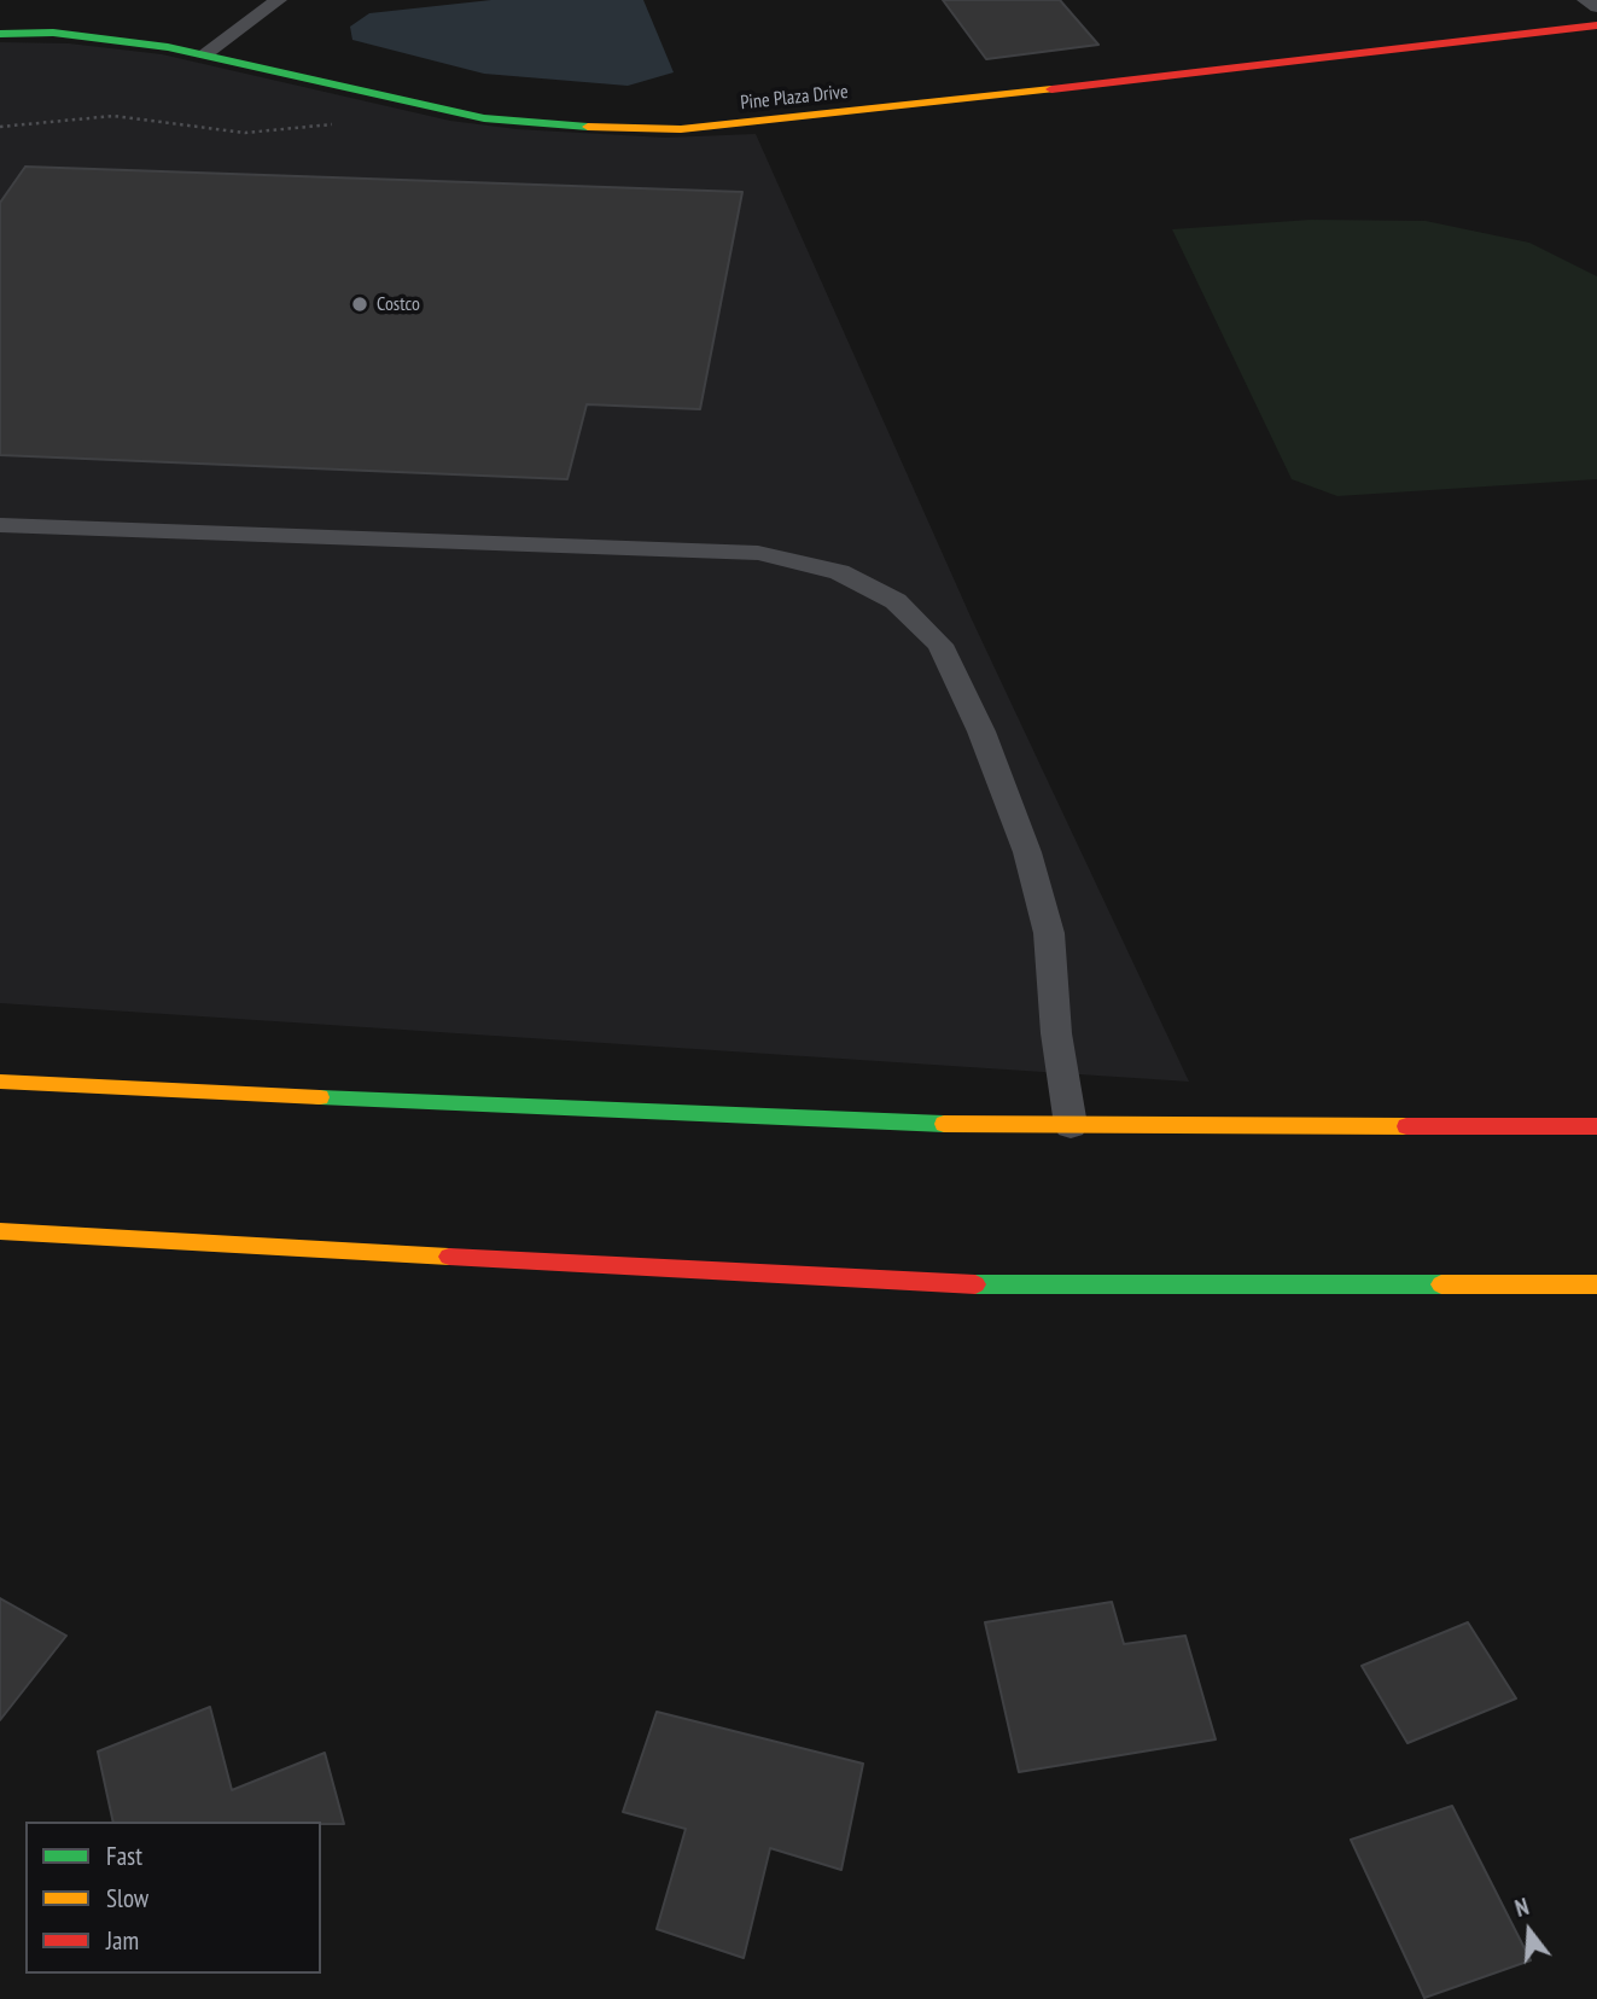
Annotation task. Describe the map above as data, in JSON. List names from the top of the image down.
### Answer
{
  "streets": {
    "main road": ["Pine Plaza Drive"]
  },
  "places": ["Costco"],
  "legend": ["Fast", "Slow", "Jam"],
  "north": "top"
}
